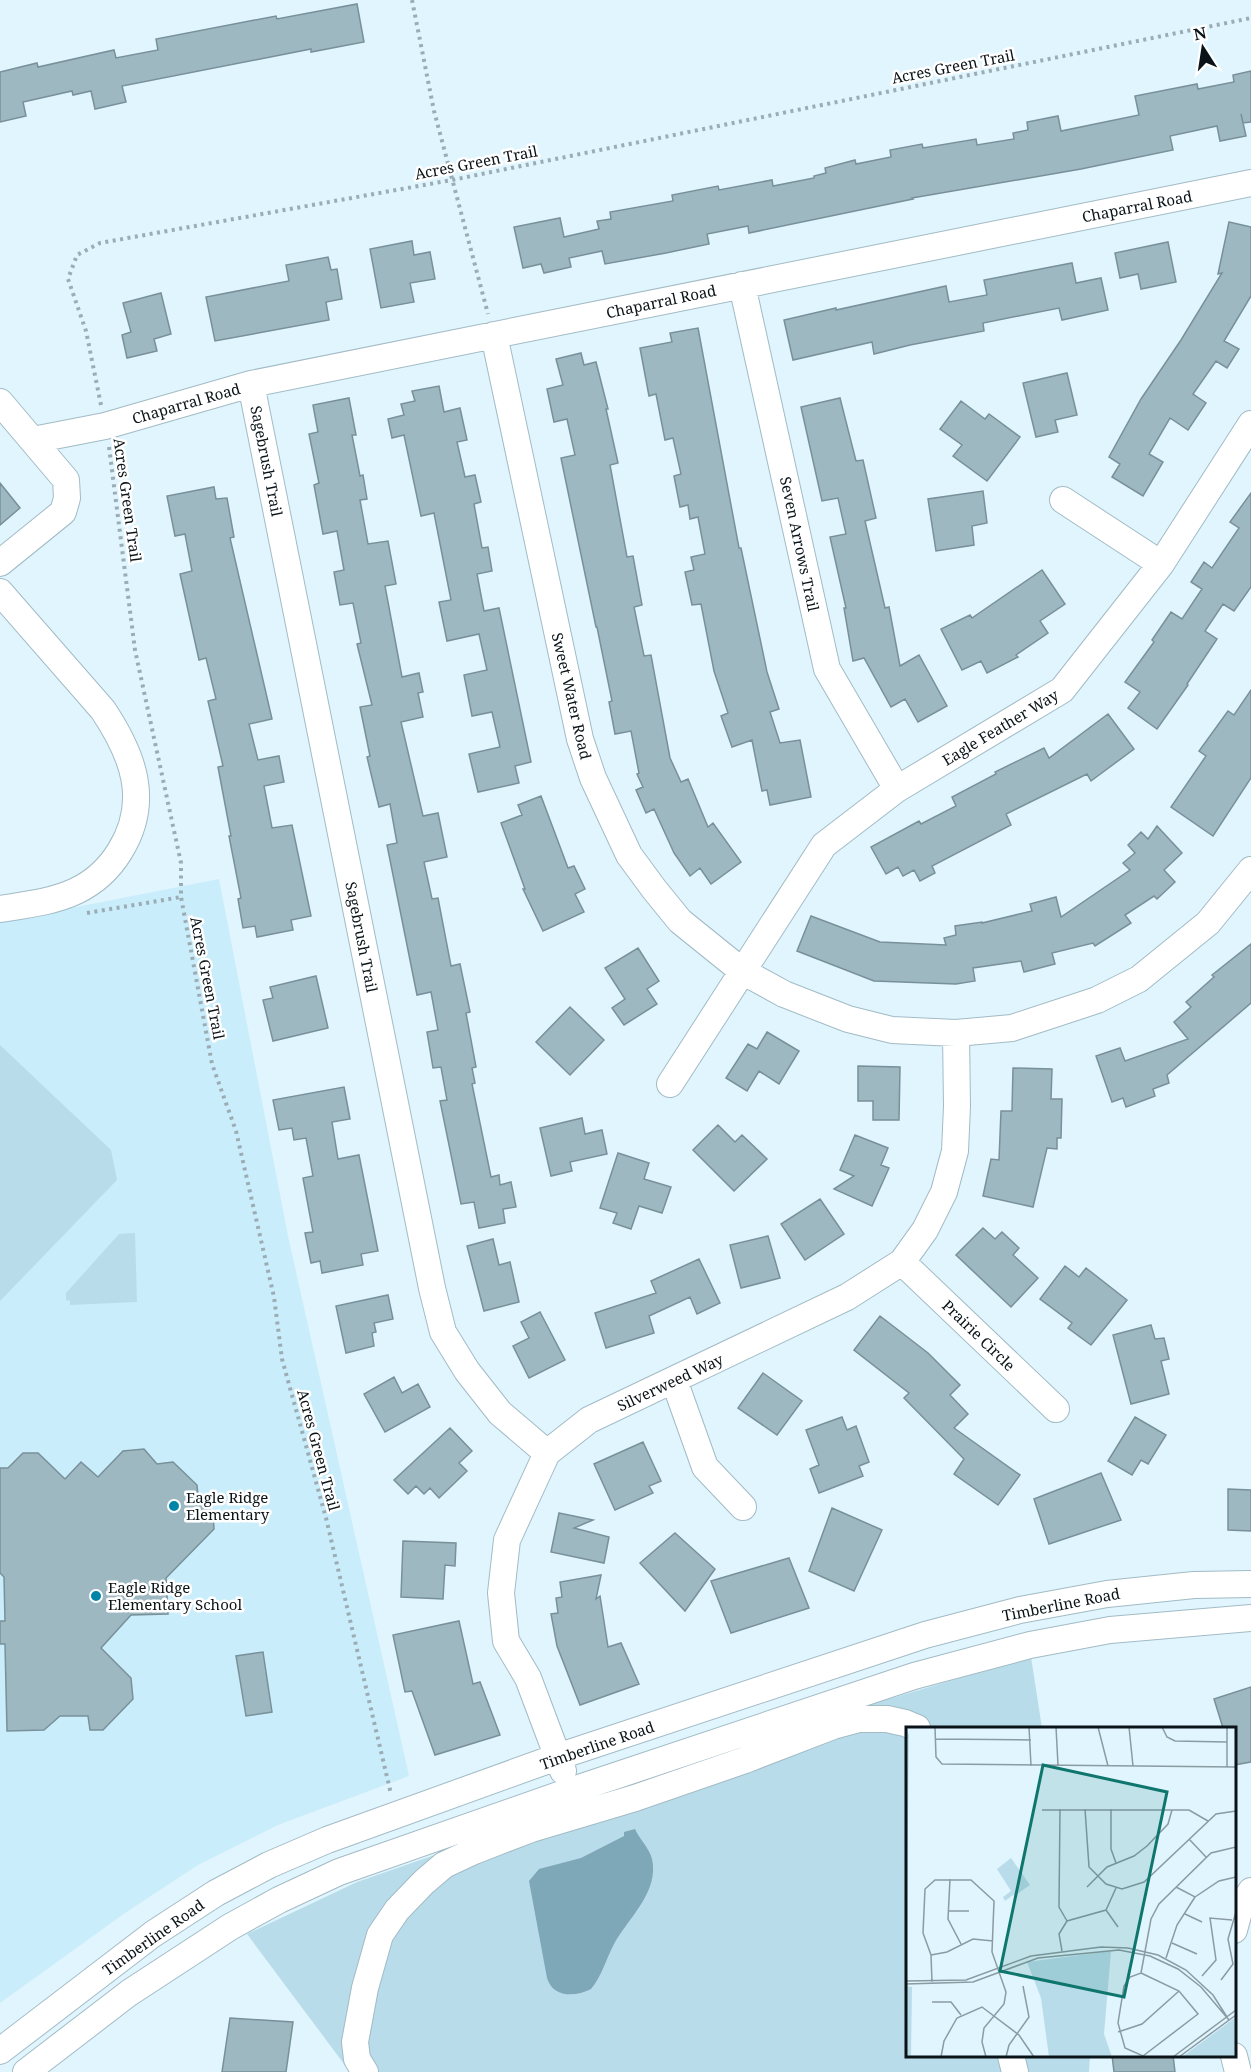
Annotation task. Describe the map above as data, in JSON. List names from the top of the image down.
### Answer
{
  "streets": {
    "street": [
      "Chaparral Road",
      "Sagebrush Trail",
      "Seven Arrows Trail",
      "Sweet Water Road",
      "Eagle Feather Way",
      "Prairie Circle",
      "Silverweed Way",
      "Timberline Road"
    ],
    "path": ["Acres Green Trail"]
  },
  "crossings": [
    ["Acres Green Trail", "Chaparral Road"],
    ["Acres Green Trail", "Timberline Road"],
    ["Chaparral Road", "Sagebrush Trail"],
    ["Chaparral Road", "Seven Arrows Trail"],
    ["Chaparral Road", "Sweet Water Road"],
    ["Sagebrush Trail", "Silverweed Way"],
    ["Seven Arrows Trail", "Eagle Feather Way"],
    ["Sweet Water Road", "Eagle Feather Way"],
    ["Sweet Water Road", "Silverweed Way"],
    ["Prairie Circle", "Silverweed Way"],
    ["Silverweed Way", "Timberline Road"]
  ],
  "places": ["Eagle Ridge Elementary", "Eagle Ridge Elementary School"],
  "north": "top"
}
